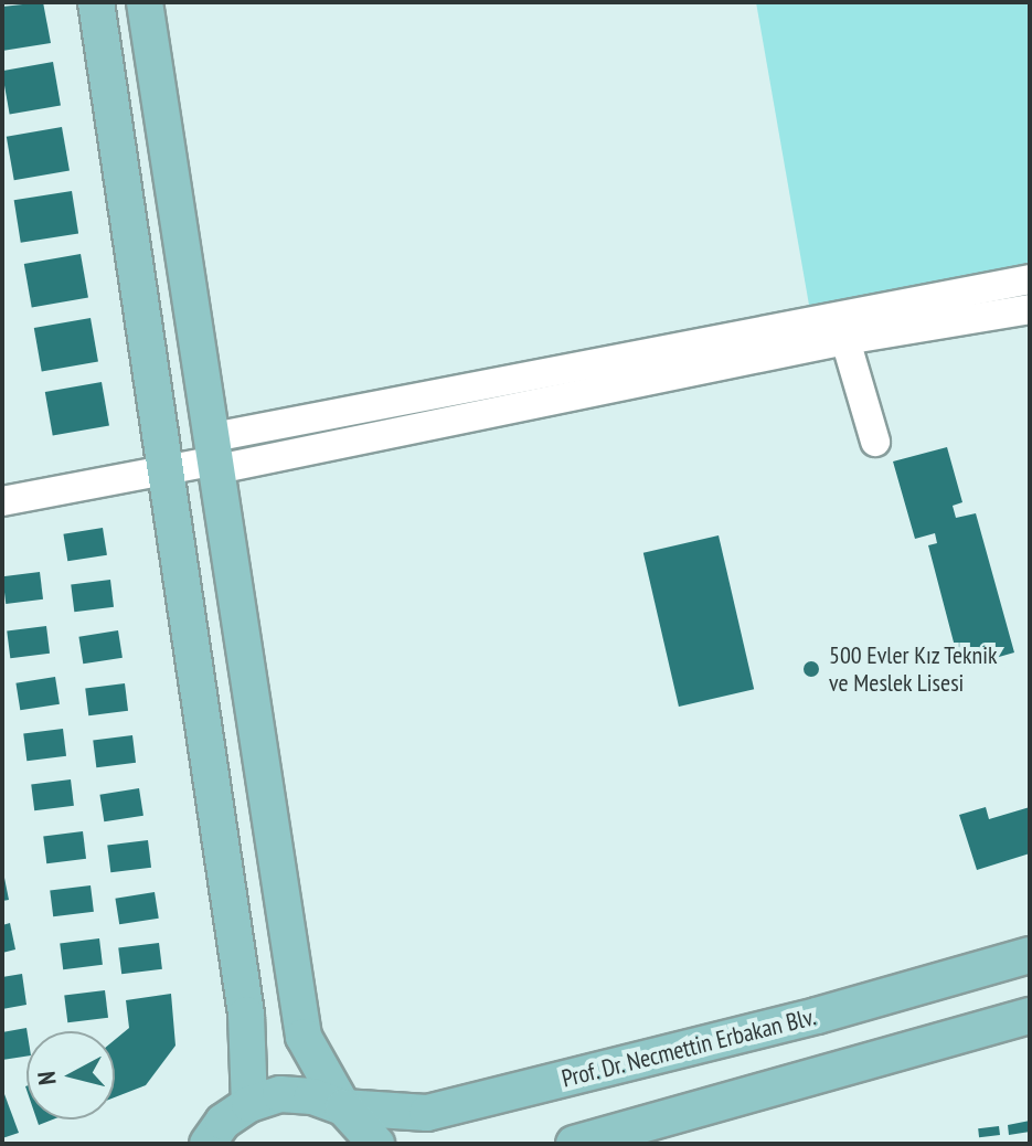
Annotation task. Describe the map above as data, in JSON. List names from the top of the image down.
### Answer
{
  "streets": {
    "main road": ["Prof. Dr. Necmettin Erbakan Blv."]
  },
  "places": ["500 Evler Kız Teknik ve Meslek Lisesi"],
  "north": "left"
}
